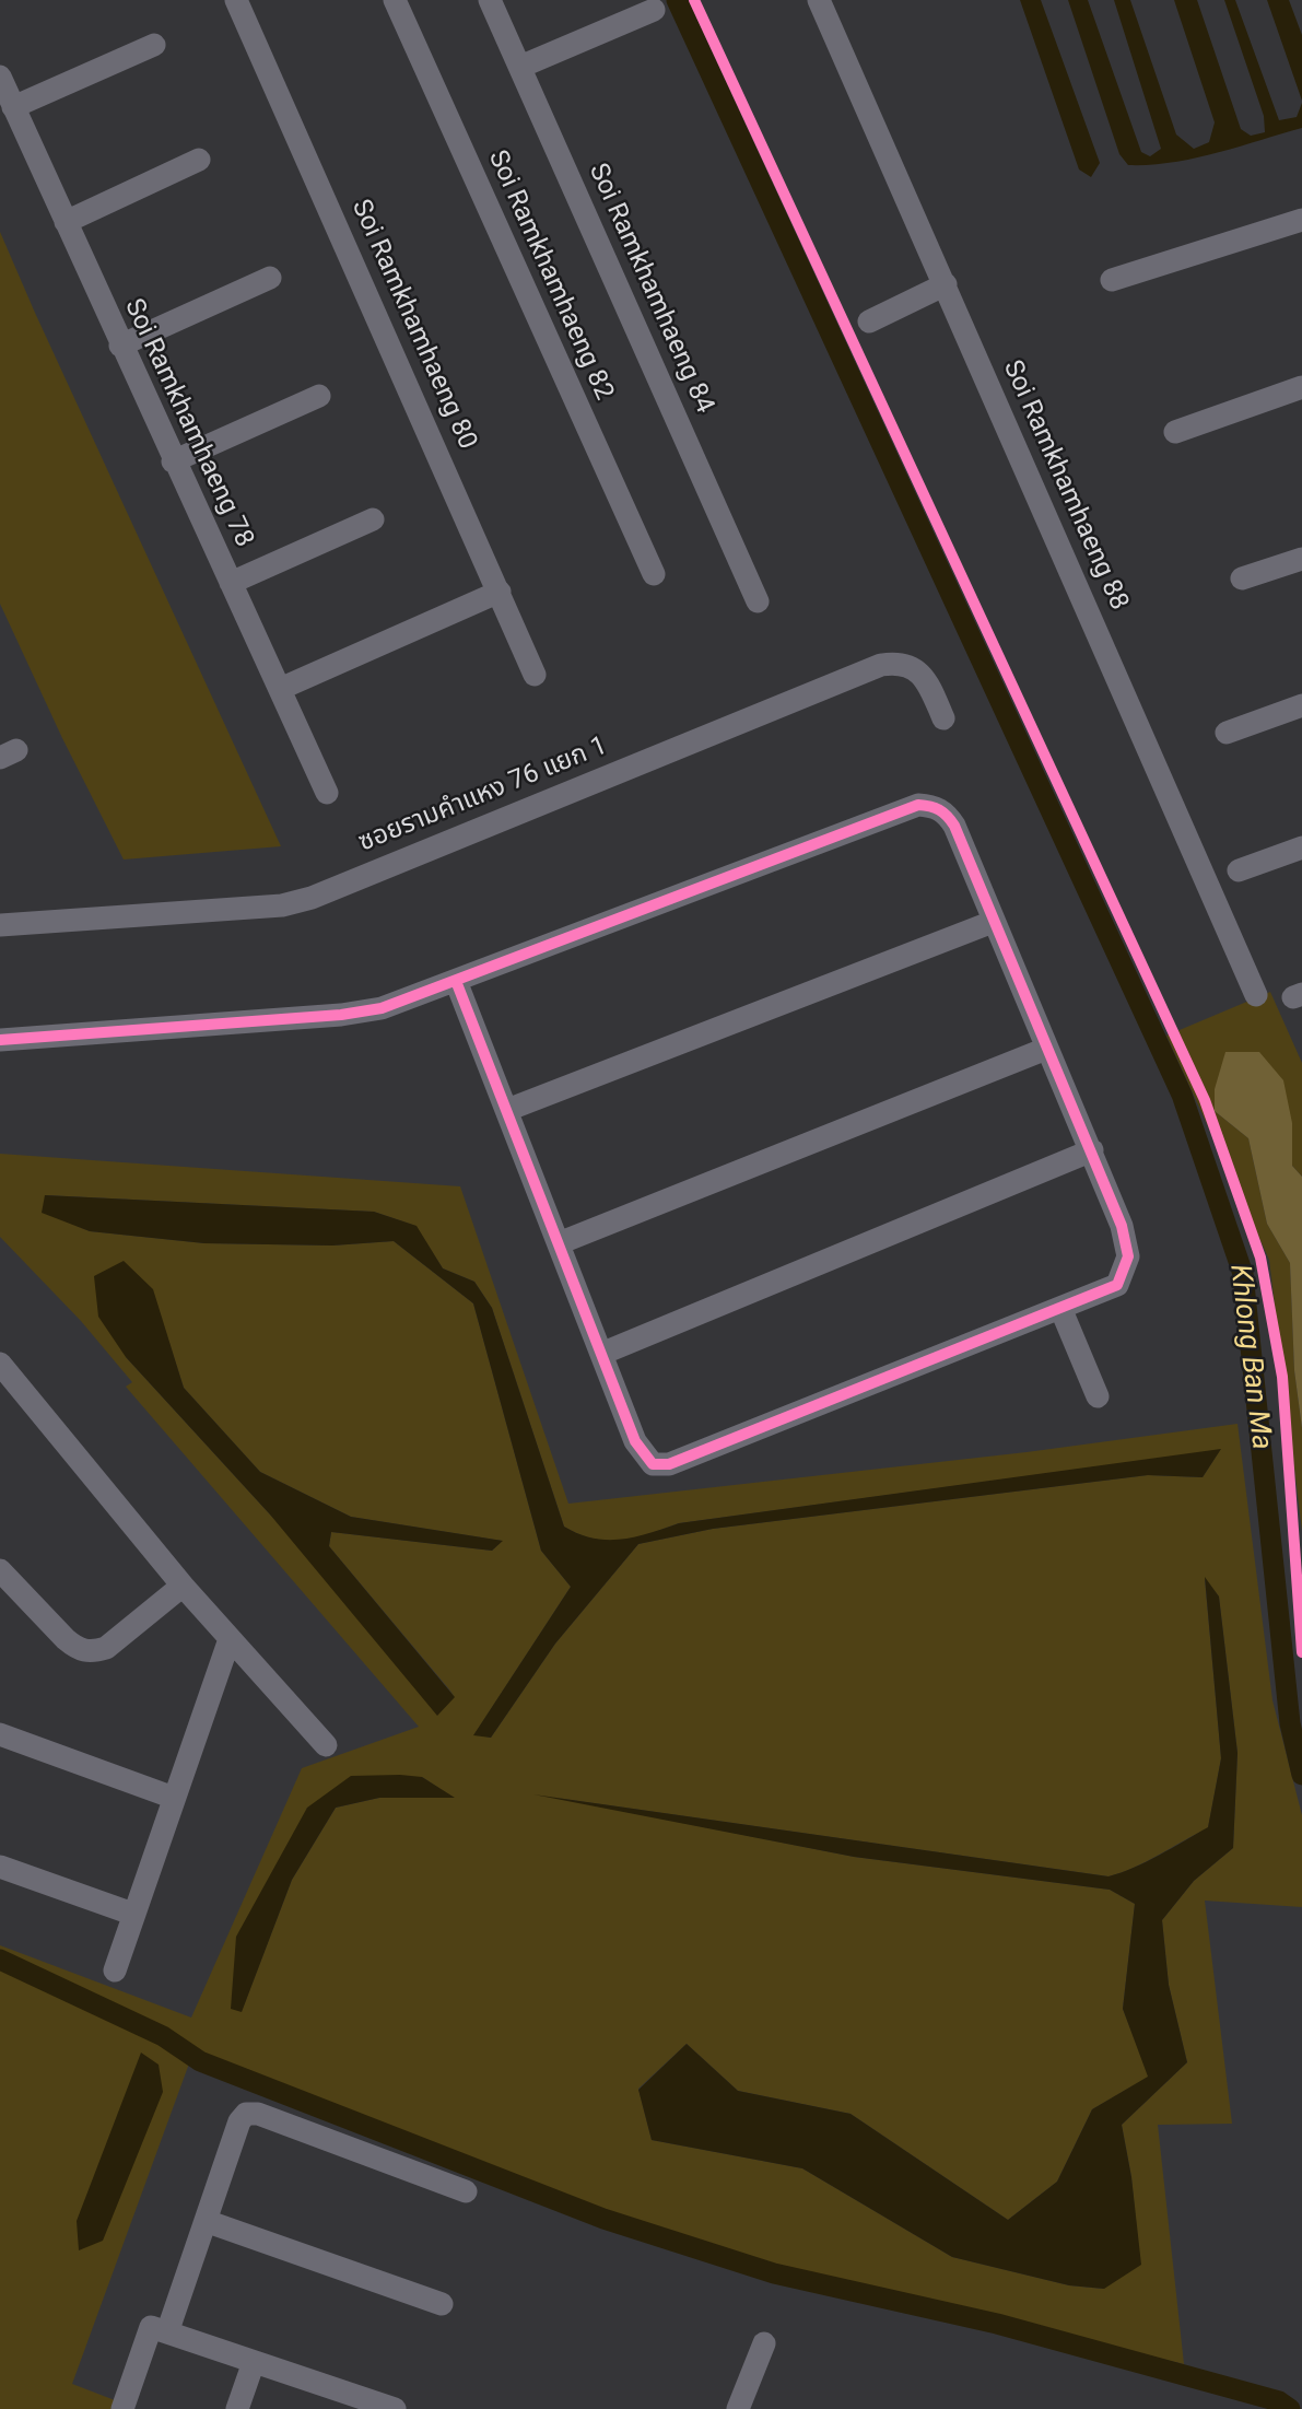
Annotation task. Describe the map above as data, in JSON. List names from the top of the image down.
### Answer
{
  "streets": {
    "street": [
      "Soi Ramkhamhaeng 82",
      "Soi Ramkhamhaeng 84",
      "Soi Ramkhamhaeng 80",
      "Soi Ramkhamhaeng 78",
      "Soi Ramkhamhaeng 88",
      "ซอยรามคำแหง 76 แยก 1"
    ]
  },
  "water": ["Khlong Ban Ma"]
}
